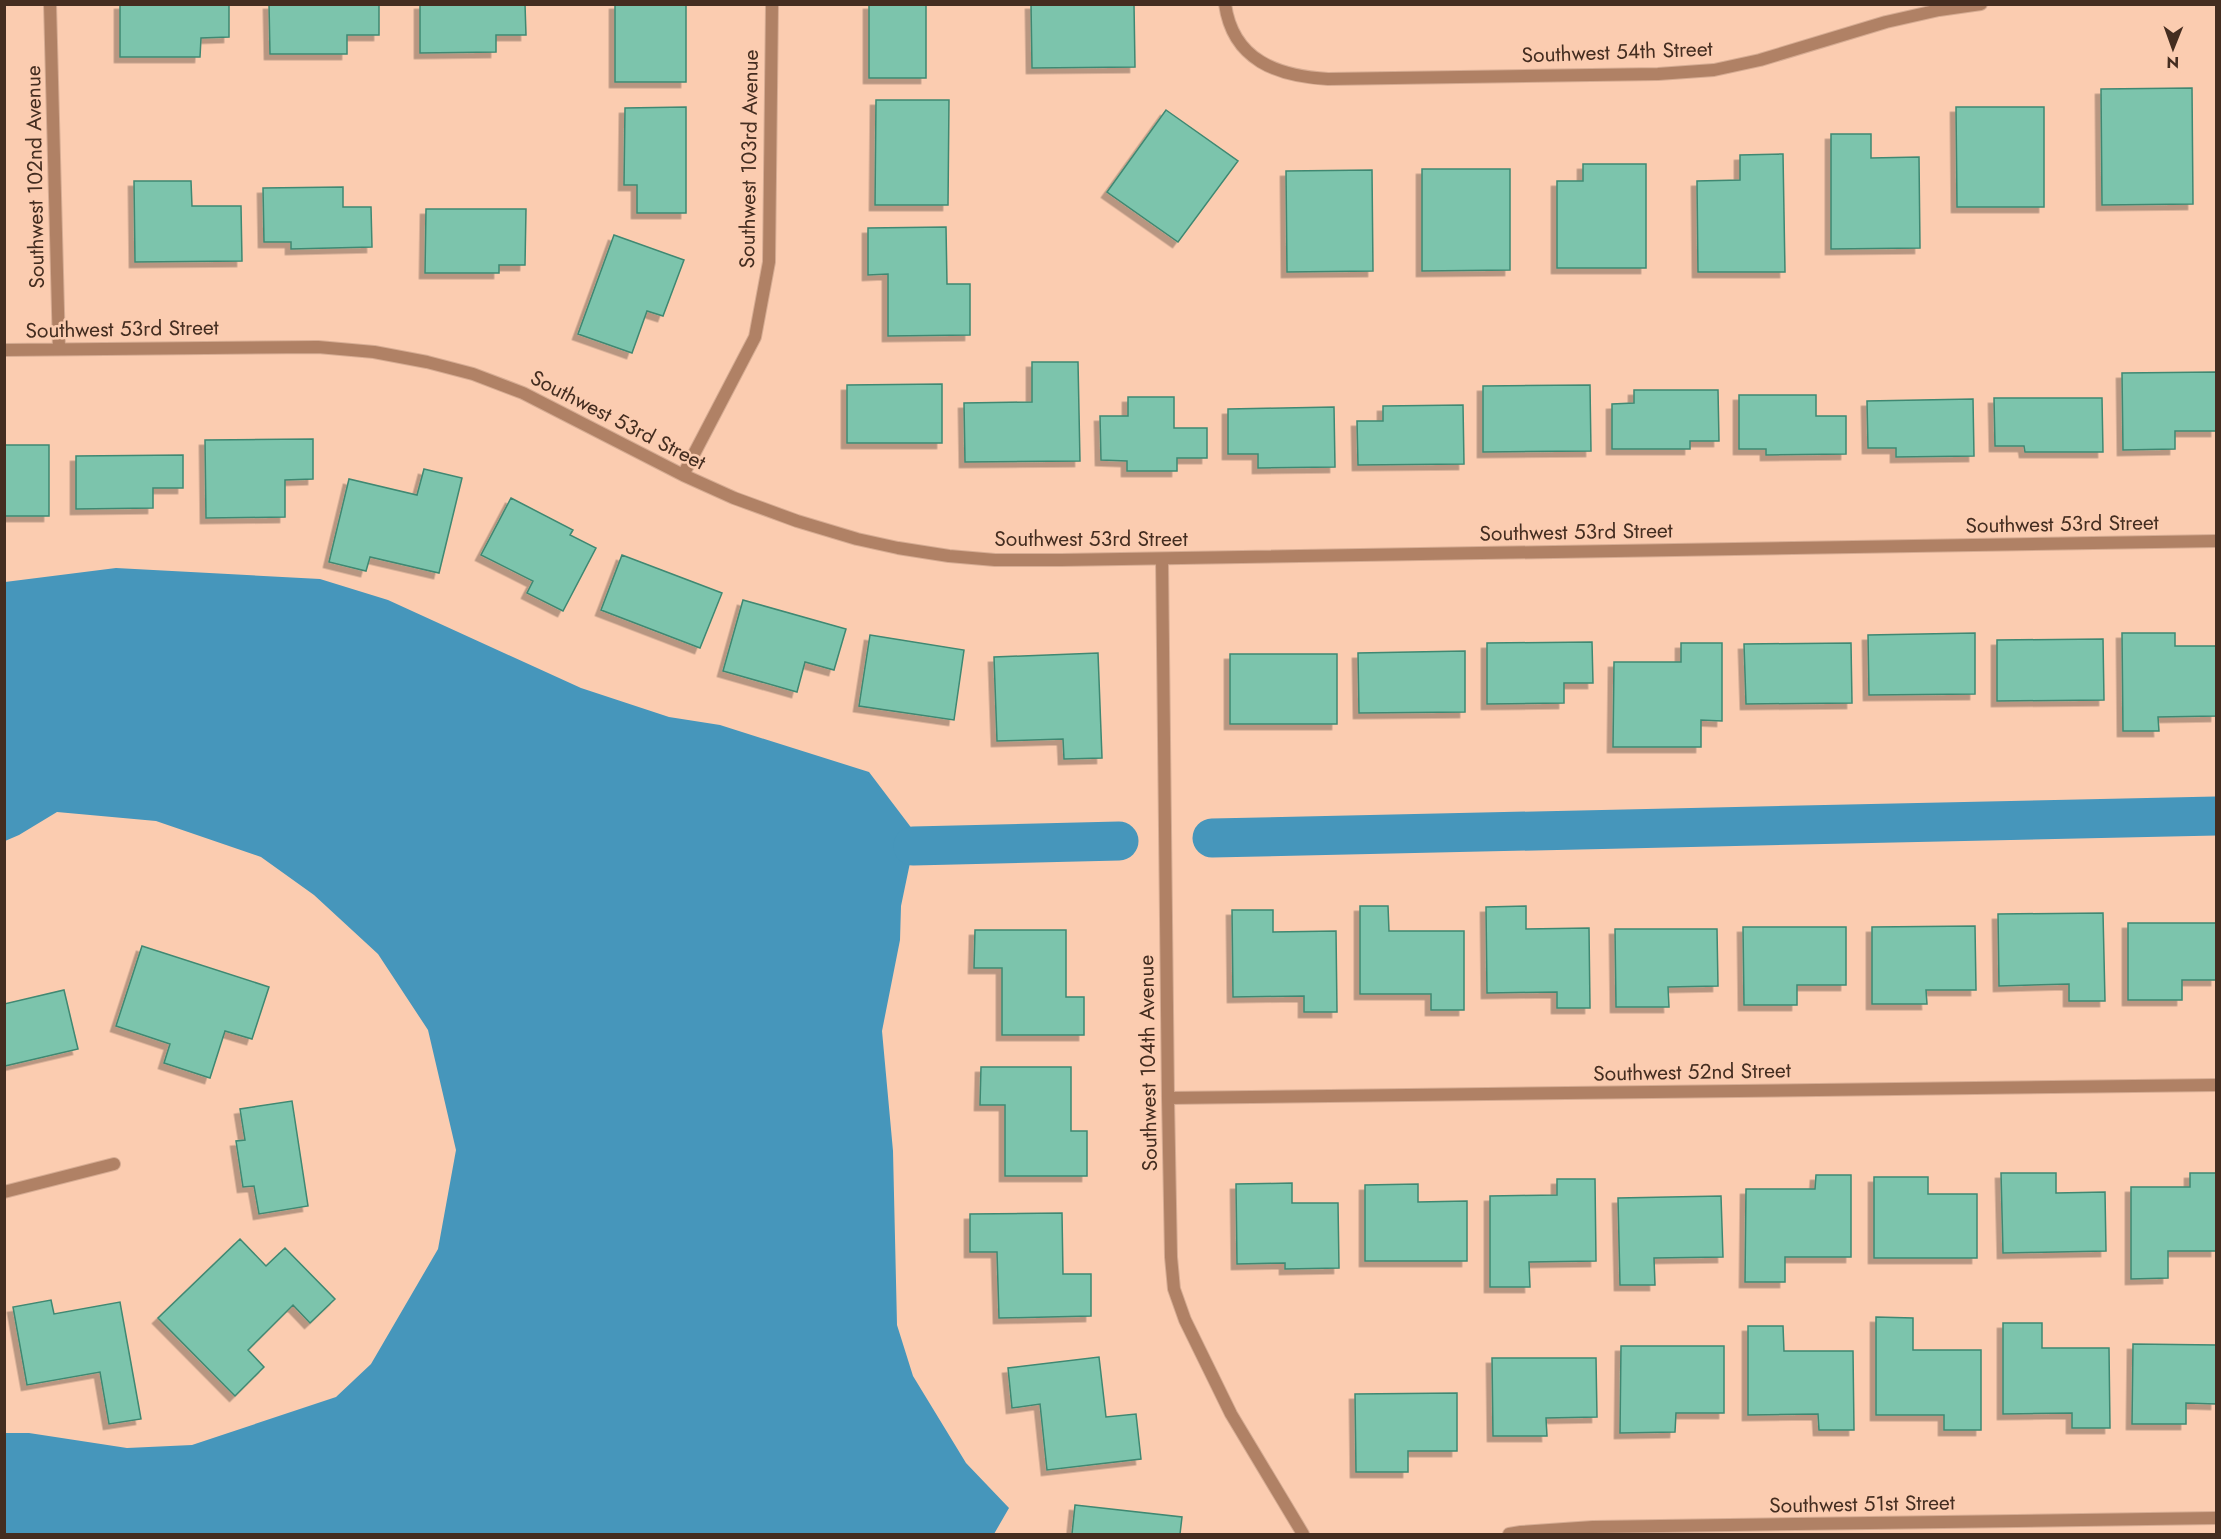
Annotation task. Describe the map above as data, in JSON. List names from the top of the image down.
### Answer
{
  "streets": {
    "street": [
      "Southwest 54th Street",
      "Southwest 103rd Avenue",
      "Southwest 102nd Avenue",
      "Southwest 53rd Street",
      "Southwest 104th Avenue",
      "Southwest 52nd Street",
      "Southwest 51st Street"
    ]
  },
  "crossings": [
    ["Southwest 103rd Avenue", "Southwest 53rd Street"],
    ["Southwest 102nd Avenue", "Southwest 53rd Street"],
    ["Southwest 53rd Street", "Southwest 104th Avenue"],
    ["Southwest 104th Avenue", "Southwest 52nd Street"]
  ],
  "north": "bottom"
}
